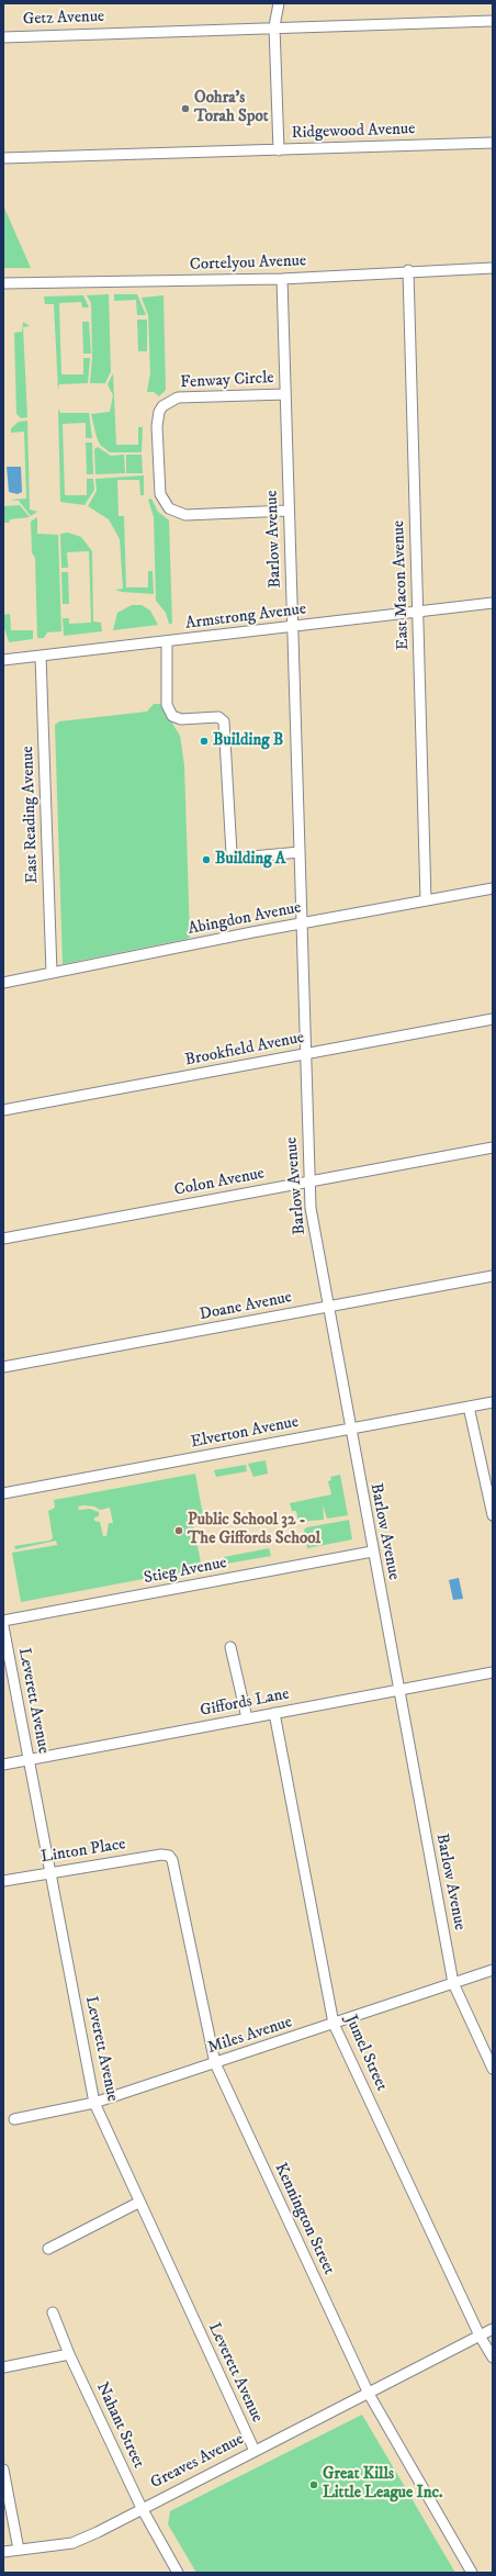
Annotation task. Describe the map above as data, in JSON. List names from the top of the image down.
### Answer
{
  "streets": {
    "street": [
      "Getz Avenue",
      "Ridgewood Avenue",
      "Cortelyou Avenue",
      "Fenway Circle",
      "Barlow Avenue",
      "East Macon Avenue",
      "Armstrong Avenue",
      "East Reading Avenue",
      "Abingdon Avenue",
      "Brookfield Avenue",
      "Colon Avenue",
      "Doane Avenue",
      "Elverton Avenue",
      "Stieg Avenue",
      "Leverett Avenue",
      "Giffords Lane",
      "Linton Place",
      "Miles Avenue",
      "Jumel Street",
      "Kennington Street",
      "Nahant Street",
      "Greaves Avenue"
    ]
  },
  "crossings": [
    ["Cortelyou Avenue", "Barlow Avenue"],
    ["Cortelyou Avenue", "East Macon Avenue"],
    ["Fenway Circle", "Barlow Avenue"],
    ["Barlow Avenue", "Armstrong Avenue"],
    ["Barlow Avenue", "Abingdon Avenue"],
    ["Barlow Avenue", "Brookfield Avenue"],
    ["Barlow Avenue", "Colon Avenue"],
    ["Barlow Avenue", "Doane Avenue"],
    ["Barlow Avenue", "Elverton Avenue"],
    ["Barlow Avenue", "Stieg Avenue"],
    ["Barlow Avenue", "Giffords Lane"],
    ["Barlow Avenue", "Miles Avenue"],
    ["East Macon Avenue", "Armstrong Avenue"],
    ["East Macon Avenue", "Abingdon Avenue"],
    ["Armstrong Avenue", "East Reading Avenue"],
    ["East Reading Avenue", "Abingdon Avenue"],
    ["Leverett Avenue", "Giffords Lane"],
    ["Leverett Avenue", "Linton Place"],
    ["Leverett Avenue", "Miles Avenue"],
    ["Leverett Avenue", "Greaves Avenue"],
    ["Giffords Lane", "Jumel Street"],
    ["Linton Place", "Kennington Street"],
    ["Miles Avenue", "Jumel Street"],
    ["Miles Avenue", "Kennington Street"],
    ["Jumel Street", "Greaves Avenue"],
    ["Kennington Street", "Greaves Avenue"],
    ["Nahant Street", "Greaves Avenue"]
  ],
  "places": [
    "Oohra's Torah Spot",
    "Building B",
    "Building A",
    "Public School 32 - The Giffords School",
    "Great Kills Little League Inc."
  ]
}
